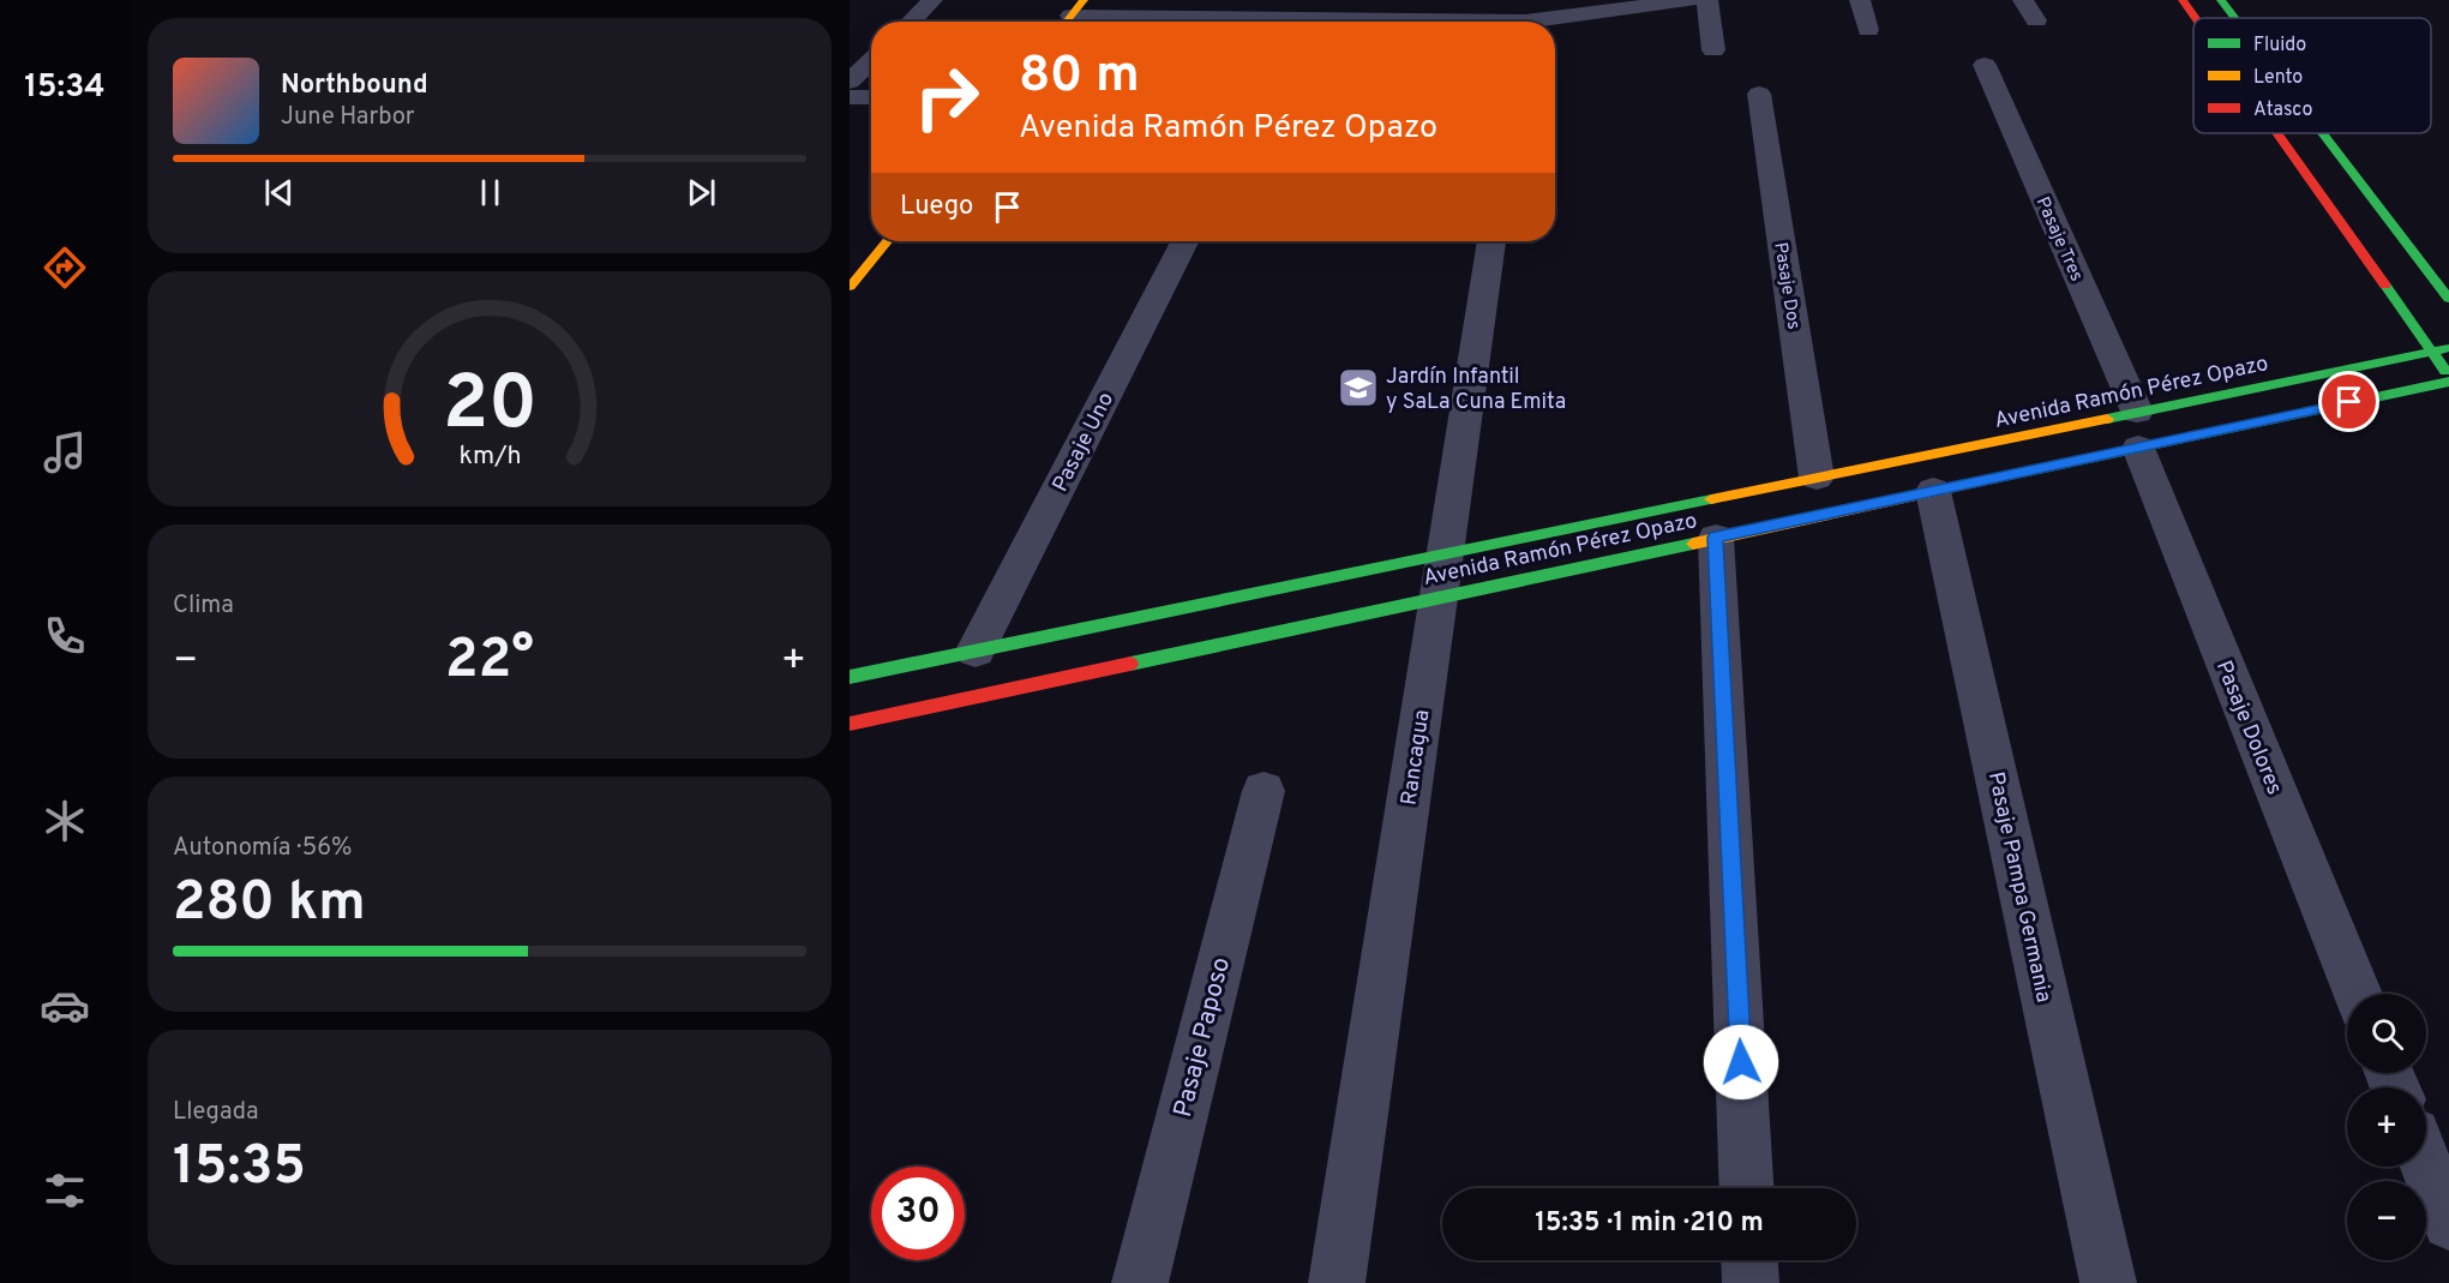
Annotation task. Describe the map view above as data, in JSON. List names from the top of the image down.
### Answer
{
  "streets": {
    "main road": ["Avenida Ramón Pérez Opazo"],
    "street": [
      "Pasaje Tres",
      "Pasaje Dos",
      "Pasaje Uno",
      "Pasaje Dolores",
      "Rancagua",
      "Pasaje Pampa Germania",
      "Pasaje Paposo"
    ]
  },
  "crossings": [
    ["Pasaje Tres", "Avenida Ramón Pérez Opazo"],
    ["Pasaje Tres", "Pasaje Dolores"],
    ["Pasaje Dos", "Avenida Ramón Pérez Opazo"],
    ["Avenida Ramón Pérez Opazo", "Pasaje Uno"],
    ["Avenida Ramón Pérez Opazo", "Pasaje Dolores"],
    ["Avenida Ramón Pérez Opazo", "Rancagua"],
    ["Avenida Ramón Pérez Opazo", "Pasaje Pampa Germania"]
  ],
  "places": {
    "school or university": ["Jardín Infantil y SaLa Cuna Emita"]
  },
  "legend": ["Fluido", "Lento", "Atasco"],
  "page": {
    "tabs": "15:34",
    "turn": ["80 m", "Avenida Ramón Pérez Opazo"],
    "song": ["Northbound", "June Harbor"],
    "then": "Luego",
    "tile": [
      "Clima",
      ["Autonomía · 56%", "280 km"],
      ["Llegada", "15:35"]
    ],
    "heat": ["−", "22°", "+"],
    "map_buttons": ["+", "−"],
    "limit": "30",
    "trip": "15:35 · 1 min · 210 m",
    "gauge": ["20", "km/h"]
  }
}
